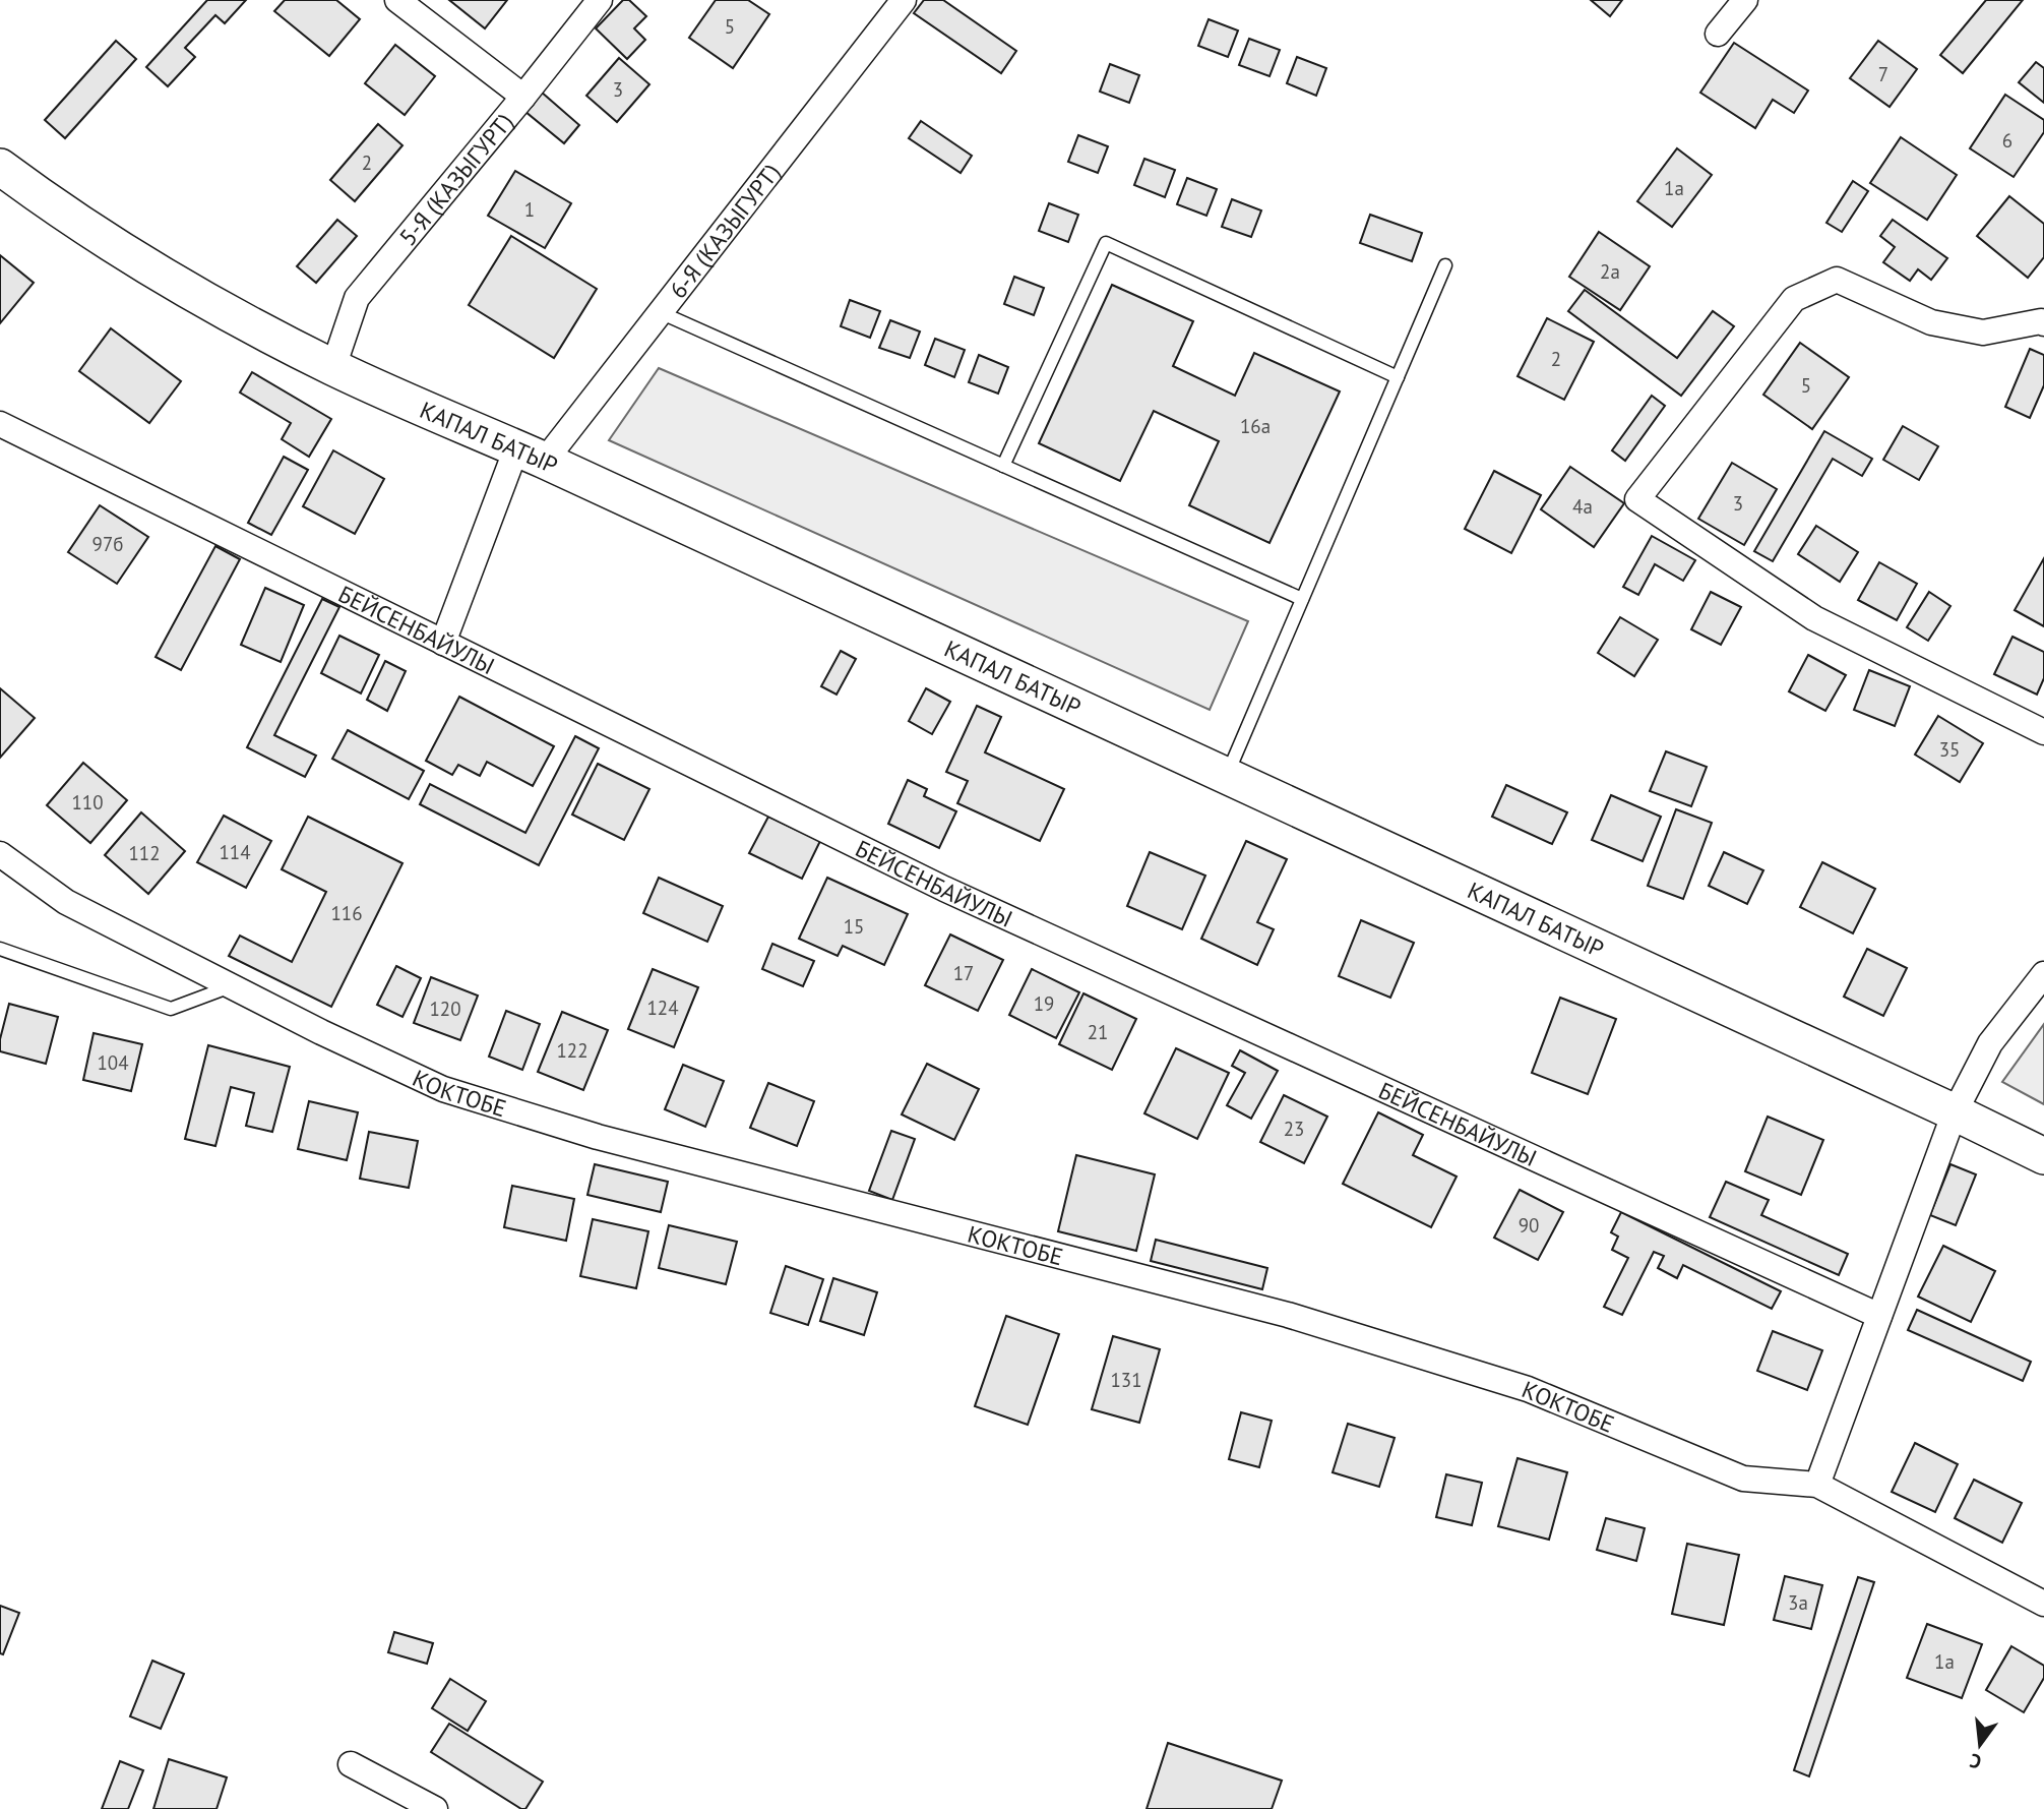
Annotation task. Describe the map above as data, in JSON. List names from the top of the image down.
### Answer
{
  "streets": {
    "main road": ["КАПАЛ БАТЫР"],
    "street": [
      "5-Я (КАЗЫГУРТ)",
      "6-Я (КАЗЫГУРТ)",
      "БЕЙСЕНБАЙУЛЫ",
      "КОКТОБЕ"
    ]
  },
  "crossings": [
    ["5-Я (КАЗЫГУРТ)", "КАПАЛ БАТЫР"],
    ["6-Я (КАЗЫГУРТ)", "КАПАЛ БАТЫР"],
    ["6-Я (КАЗЫГУРТ)", "БЕЙСЕНБАЙУЛЫ"]
  ],
  "house_numbers": [
    "5",
    "7",
    "3",
    "6",
    "2",
    "1а",
    "1",
    "2а",
    "2",
    "5",
    "16а",
    "3",
    "4а",
    "97б",
    "35",
    "110",
    "114",
    "112",
    "116",
    "15",
    "17",
    "19",
    "124",
    "120",
    "21",
    "122",
    "104",
    "23",
    "90",
    "131",
    "3а",
    "1а"
  ],
  "north": "bottom"
}
